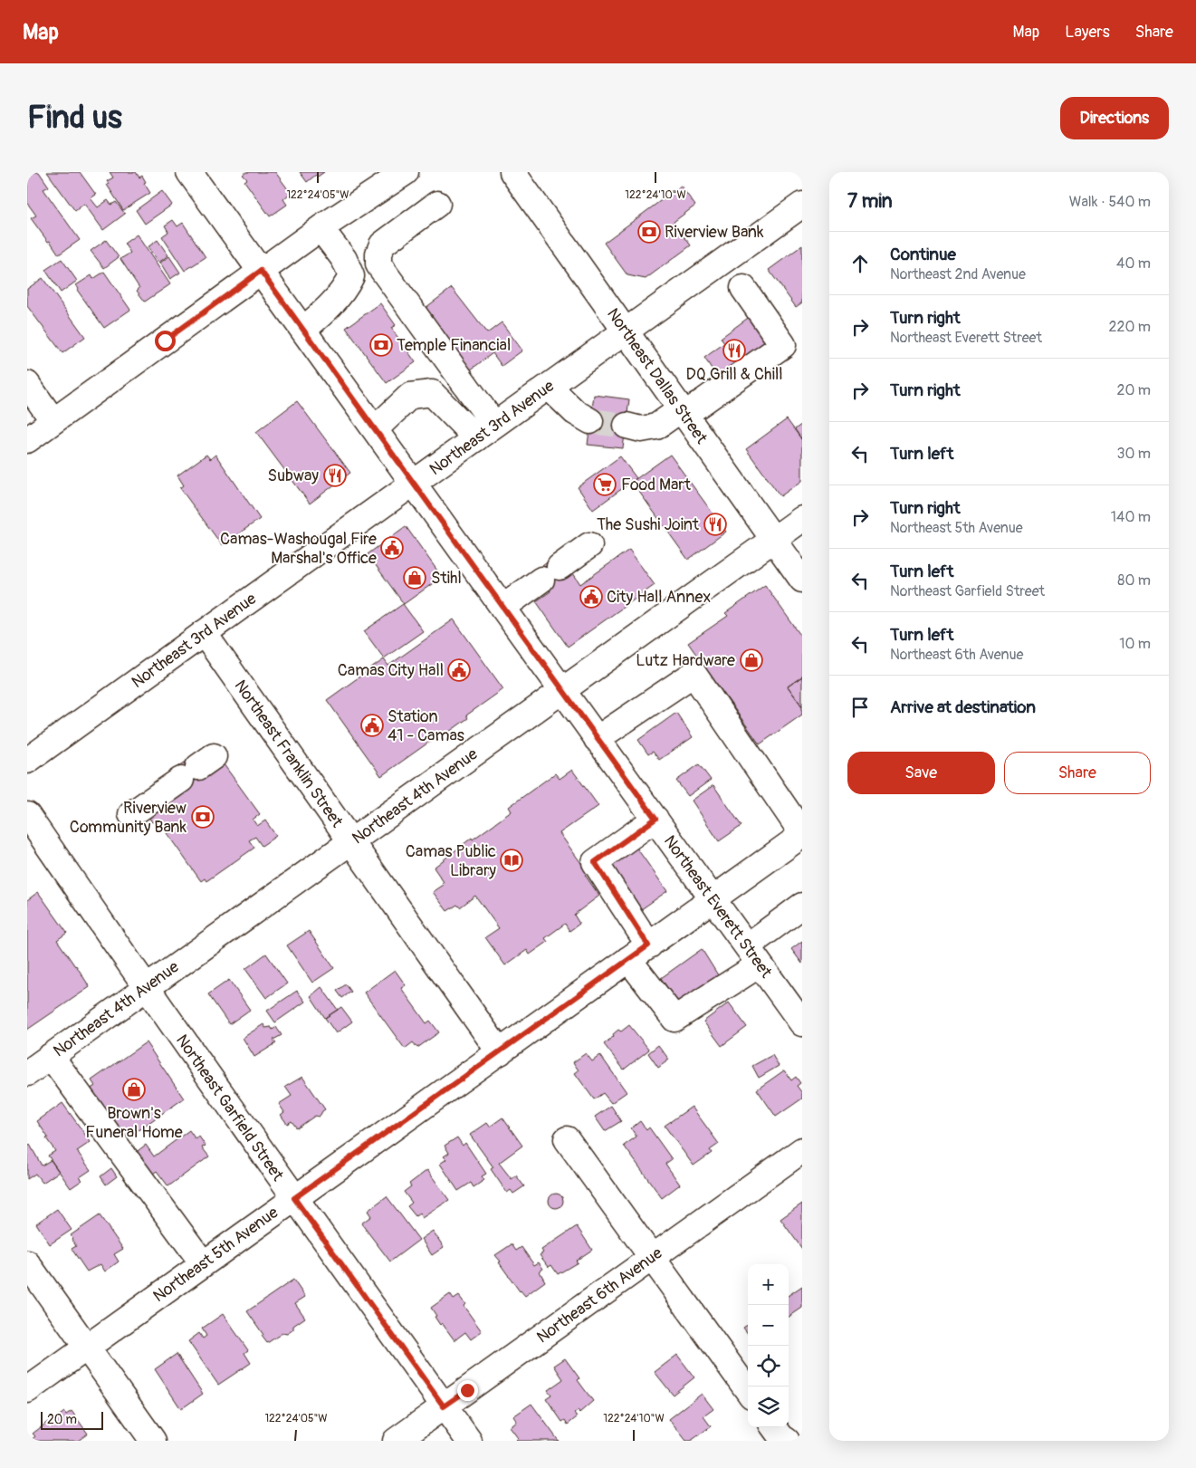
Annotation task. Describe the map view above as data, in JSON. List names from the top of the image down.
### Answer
{
  "streets": {
    "street": [
      "Northeast Dallas Street",
      "Northeast 3rd Avenue",
      "Northeast Franklin Street",
      "Northeast 4th Avenue",
      "Northeast Everett Street",
      "Northeast Garfield Street",
      "Northeast 5th Avenue",
      "Northeast 6th Avenue"
    ]
  },
  "crossings": [
    ["Northeast Dallas Street", "Northeast 3rd Avenue"],
    ["Northeast Dallas Street", "Northeast 4th Avenue"],
    ["Northeast 3rd Avenue", "Northeast Franklin Street"],
    ["Northeast 3rd Avenue", "Northeast Everett Street"],
    ["Northeast Franklin Street", "Northeast 4th Avenue"],
    ["Northeast Franklin Street", "Northeast 5th Avenue"],
    ["Northeast 4th Avenue", "Northeast Everett Street"],
    ["Northeast 4th Avenue", "Northeast Garfield Street"],
    ["Northeast Everett Street", "Northeast 5th Avenue"],
    ["Northeast Garfield Street", "Northeast 5th Avenue"],
    ["Northeast Garfield Street", "Northeast 6th Avenue"]
  ],
  "places": {
    "bank": ["Riverview Bank", "Temple Financial", "Riverview Community Bank"],
    "restaurant": ["DQ Grill & Chill", "Subway", "The Sushi Joint"],
    "supermarket": ["Food Mart"],
    "public building": [
      "Camas-Washougal Fire Marshal's Office",
      "City Hall Annex",
      "Camas City Hall",
      "Station 41 - Camas"
    ],
    "shop": ["Stihl", "Lutz Hardware", "Brown's Funeral Home"],
    "library": ["Camas Public Library"]
  },
  "scale_bar": "20 m",
  "page": {
    "header": "Map",
    "nav": ["Map", "Layers", "Share"],
    "buttons": [
      "Directions",
      ["Save", "Share"]
    ],
    "title": "Find us",
    "heading": ["7 min", "Walk · 540 m"],
    "list": [
      ["Continue", "Northeast 2nd Avenue", "40 m"],
      ["Turn right", "Northeast Everett Street", "220 m"],
      ["Turn right", "20 m"],
      ["Turn left", "30 m"],
      ["Turn right", "Northeast 5th Avenue", "140 m"],
      ["Turn left", "Northeast Garfield Street", "80 m"],
      ["Turn left", "Northeast 6th Avenue", "10 m"],
      "Arrive at destination"
    ],
    "map_buttons": ["+", "−"],
    "scale": "20 m"
  },
  "coordinates": ["122°24'05\"W", "122°24'10\"W"]
}
